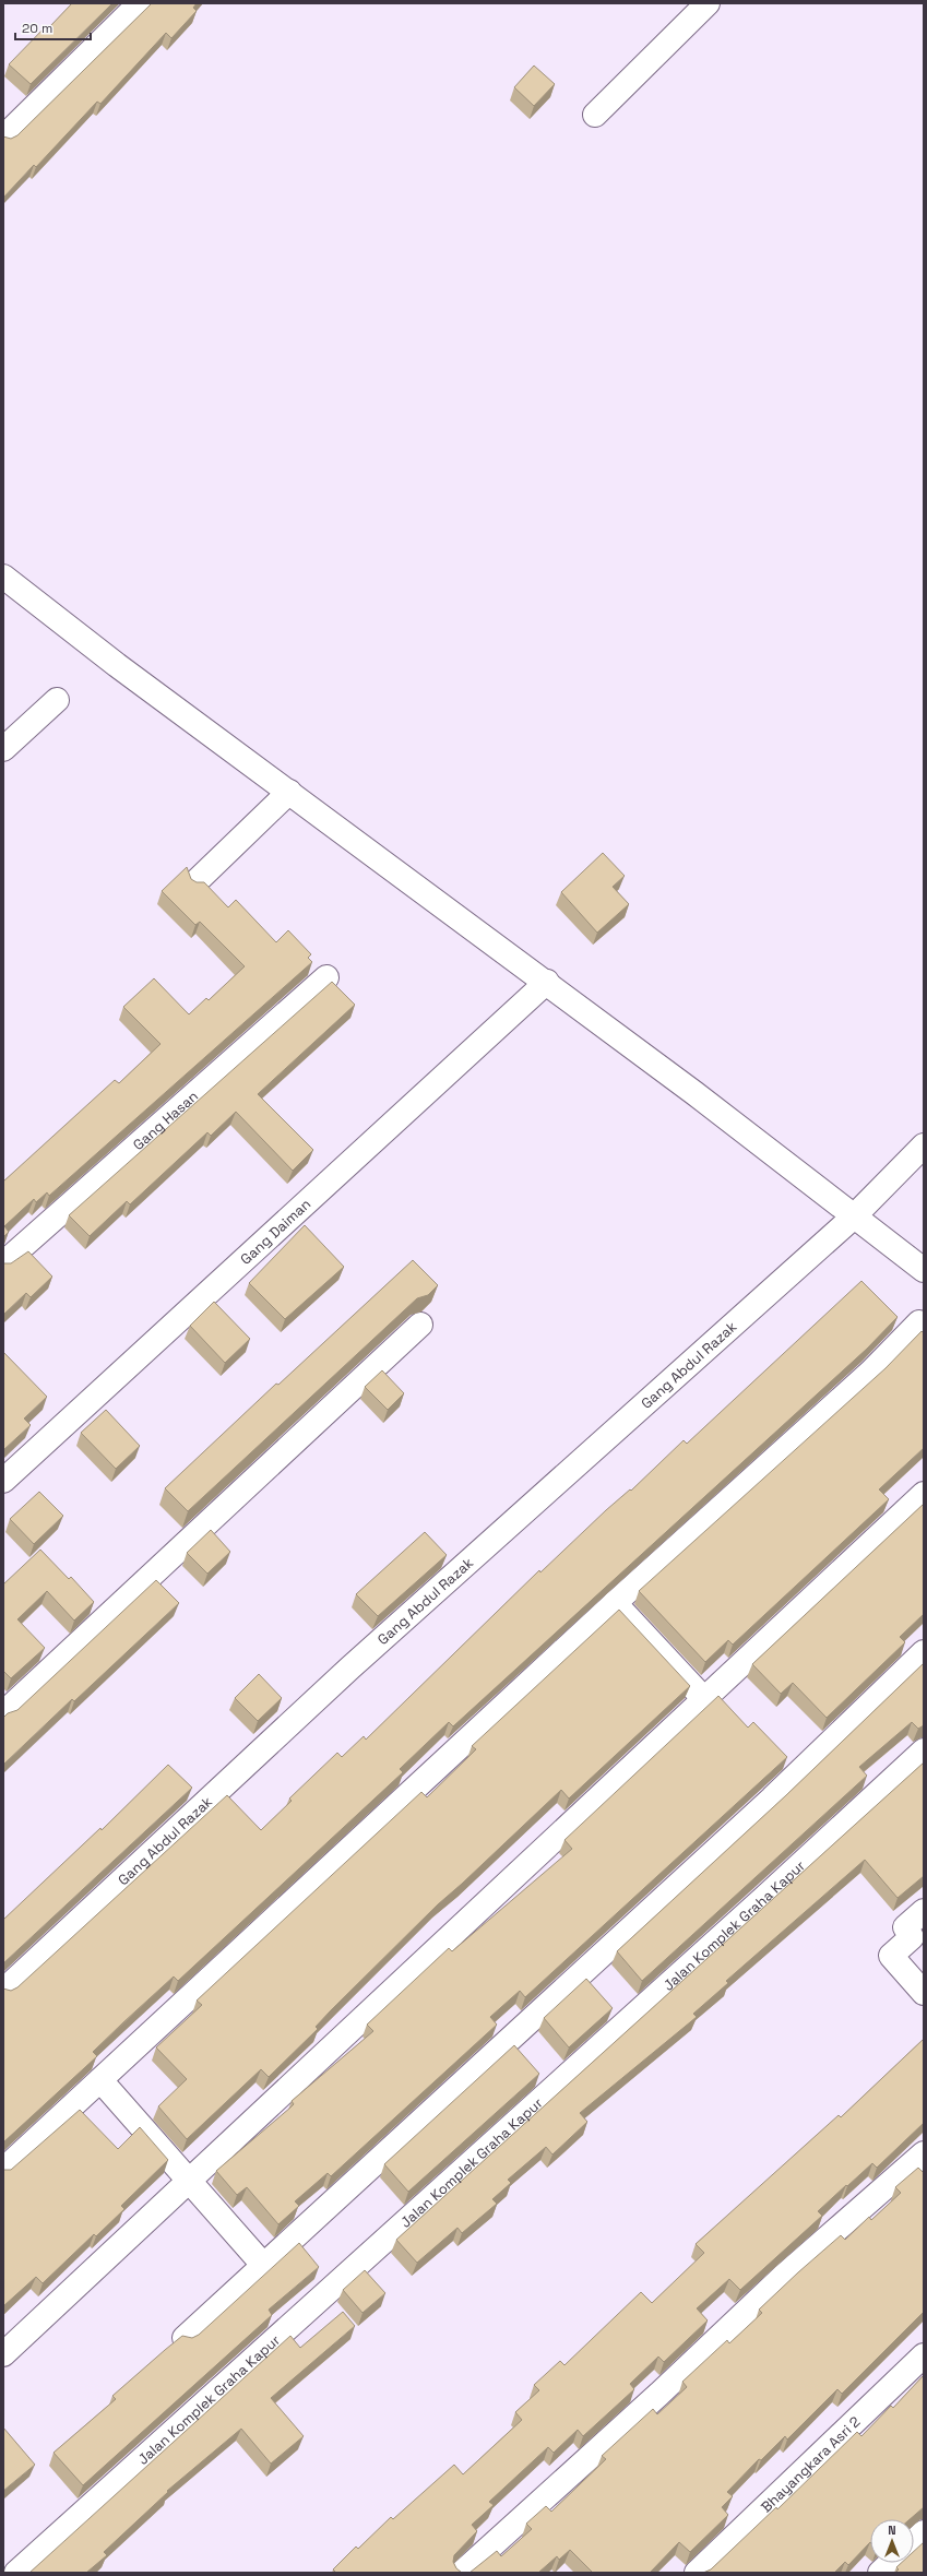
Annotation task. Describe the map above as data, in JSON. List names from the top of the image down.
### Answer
{
  "streets": {
    "street": [
      "Gang Hasan",
      "Gang Daiman",
      "Gang Abdul Razak",
      "Jalan Komplek Graha Kapur",
      "Bhayangkara Asri 2"
    ]
  },
  "scale_bar": "20 m",
  "north": "top"
}
